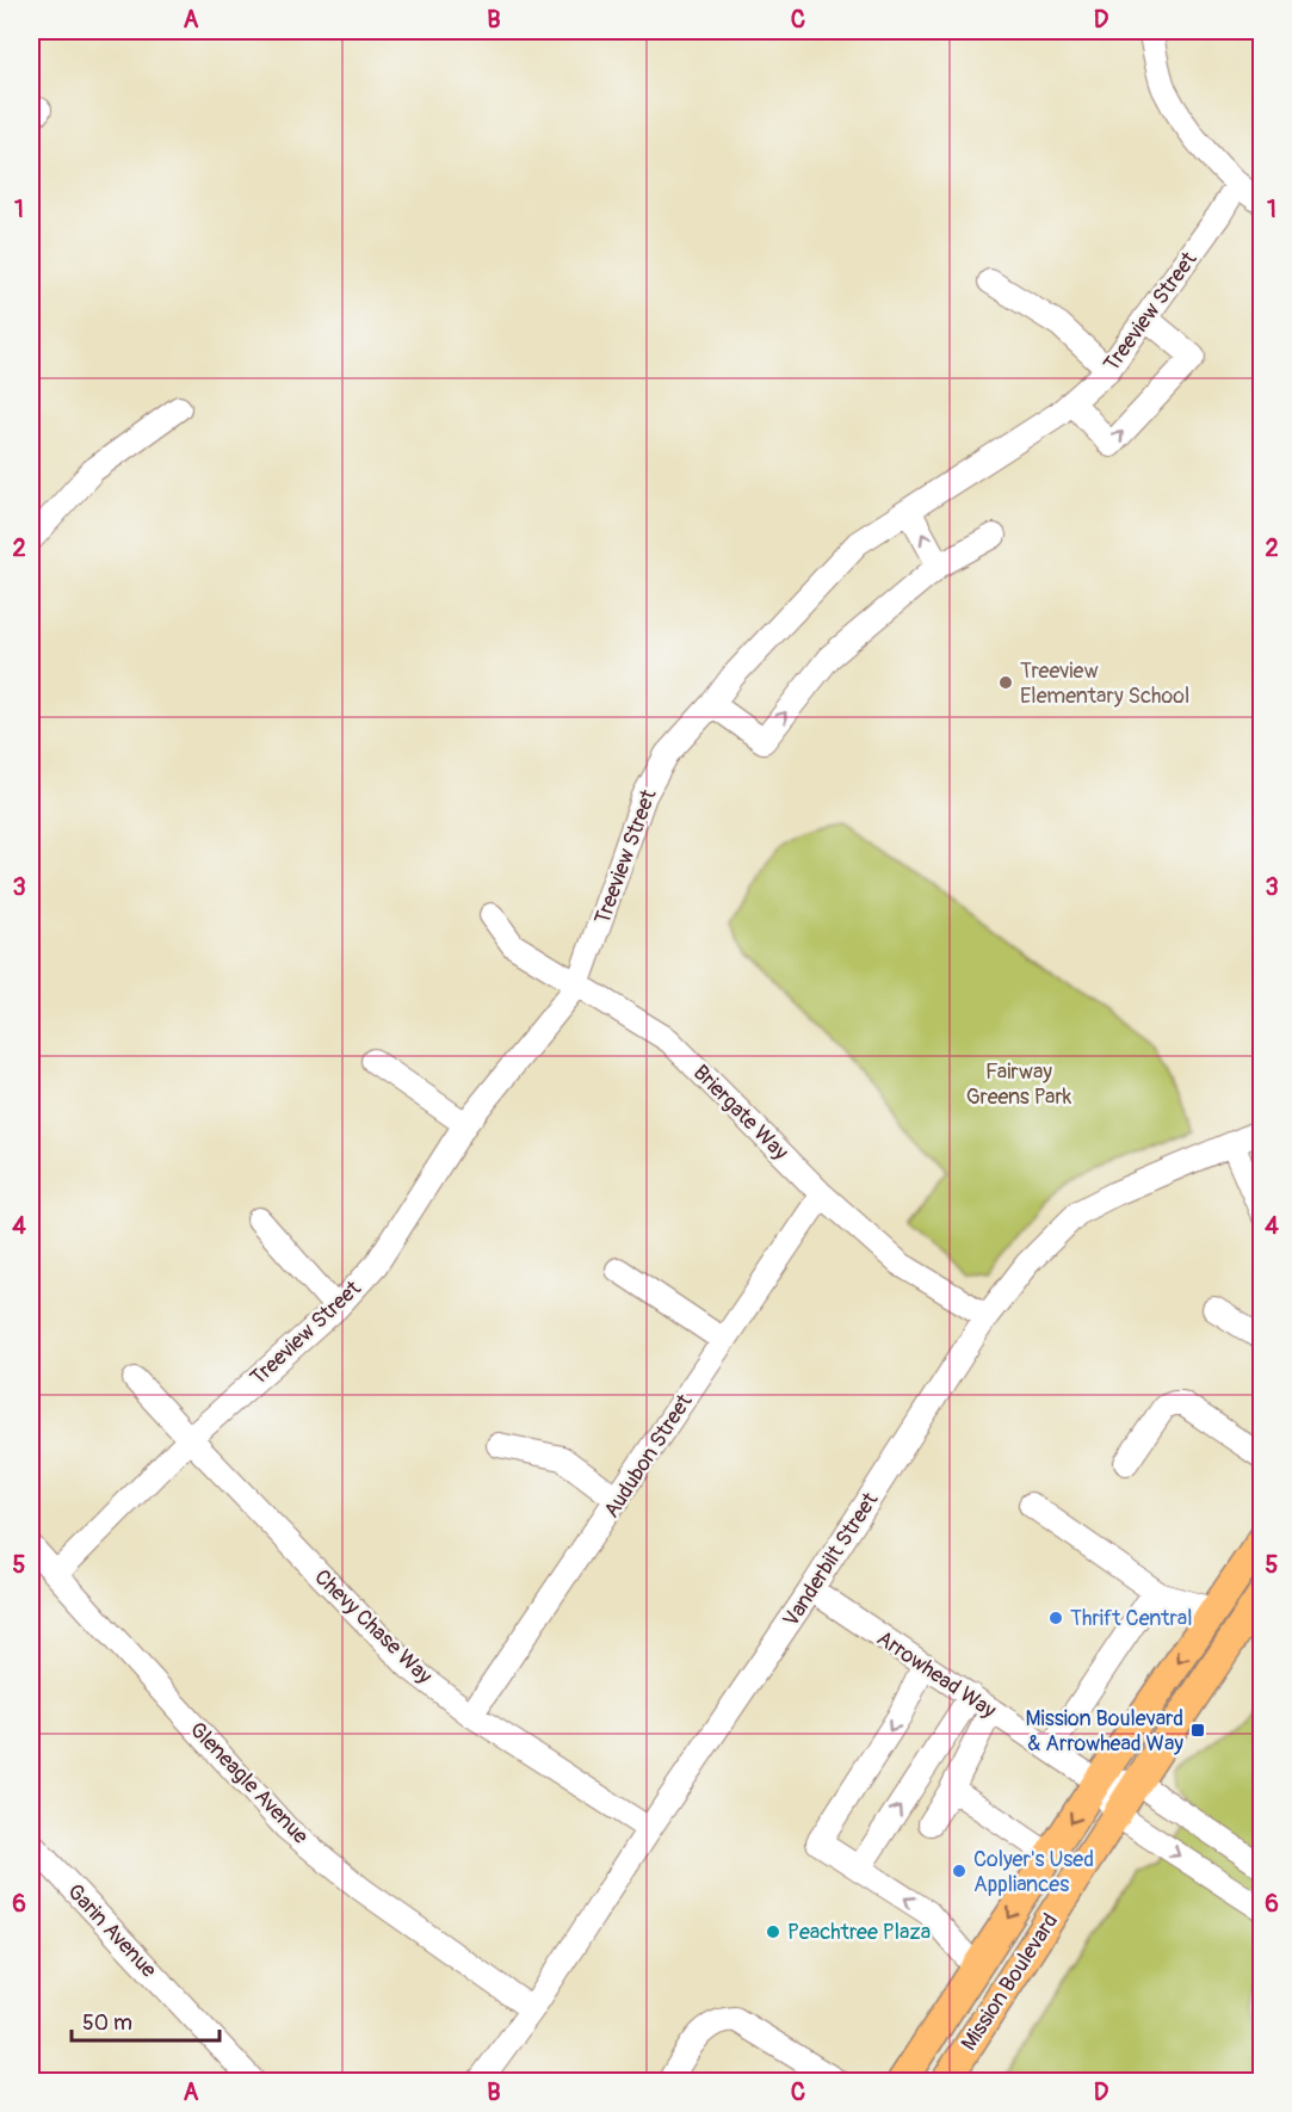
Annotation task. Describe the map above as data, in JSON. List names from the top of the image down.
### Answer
{
  "streets": {
    "main road": ["Mission Boulevard"],
    "street": [
      "Treeview Street",
      "Briergate Way",
      "Audubon Street",
      "Vanderbilt Street",
      "Chevy Chase Way",
      "Arrowhead Way",
      "Gleneagle Avenue",
      "Garin Avenue"
    ]
  },
  "crossings": [
    ["Treeview Street", "Briergate Way"],
    ["Treeview Street", "Chevy Chase Way"],
    ["Treeview Street", "Gleneagle Avenue"],
    ["Briergate Way", "Audubon Street"],
    ["Briergate Way", "Vanderbilt Street"],
    ["Audubon Street", "Chevy Chase Way"],
    ["Vanderbilt Street", "Chevy Chase Way"],
    ["Vanderbilt Street", "Arrowhead Way"],
    ["Vanderbilt Street", "Gleneagle Avenue"],
    ["Arrowhead Way", "Mission Boulevard"]
  ],
  "parks": ["Fairway Greens Park"],
  "places": {
    "other": [
      "Treeview Elementary School",
      "Thrift Central",
      "Colyer's Used Appliances",
      "Peachtree Plaza"
    ],
    "transit": ["Mission Boulevard & Arrowhead Way"]
  },
  "scale_bar": "50 m",
  "grid": {
    "columns": [
      "A",
      "B",
      "C",
      "D"
    ],
    "rows": [
      "1",
      "2",
      "3",
      "4",
      "5",
      "6"
    ]
  }
}
